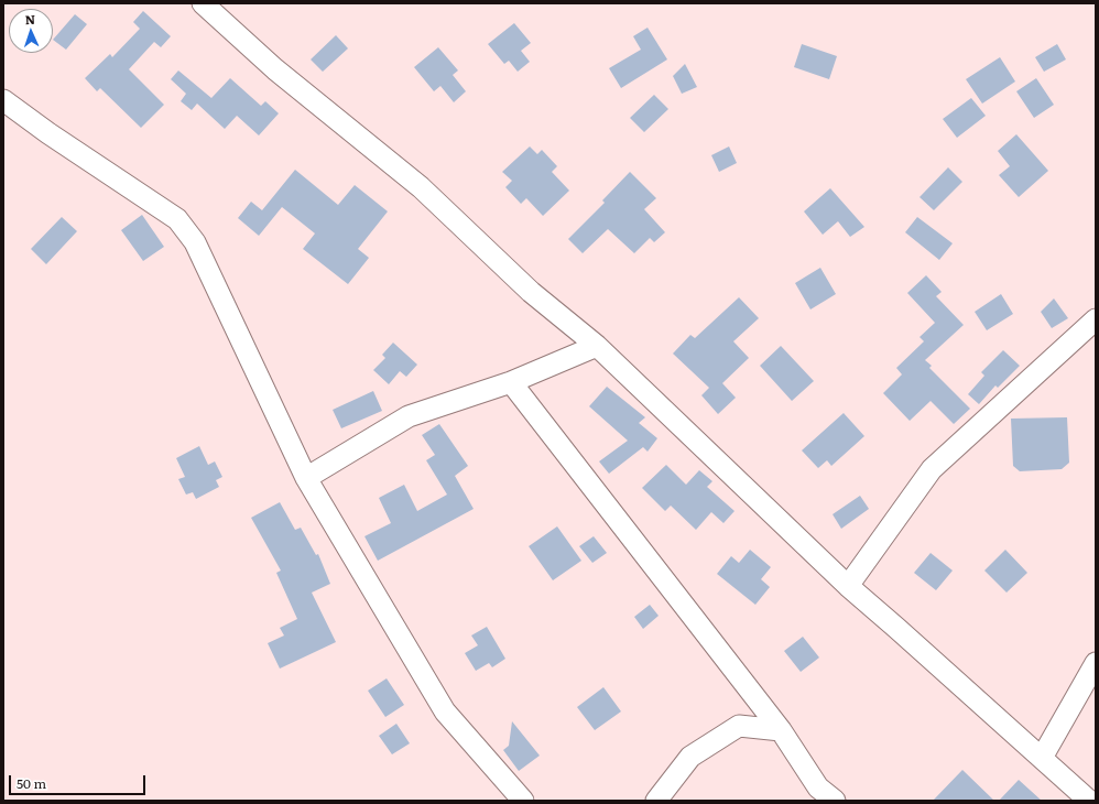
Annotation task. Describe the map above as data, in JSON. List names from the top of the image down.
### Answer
{
  "scale_bar": "50 m",
  "north": "top"
}
